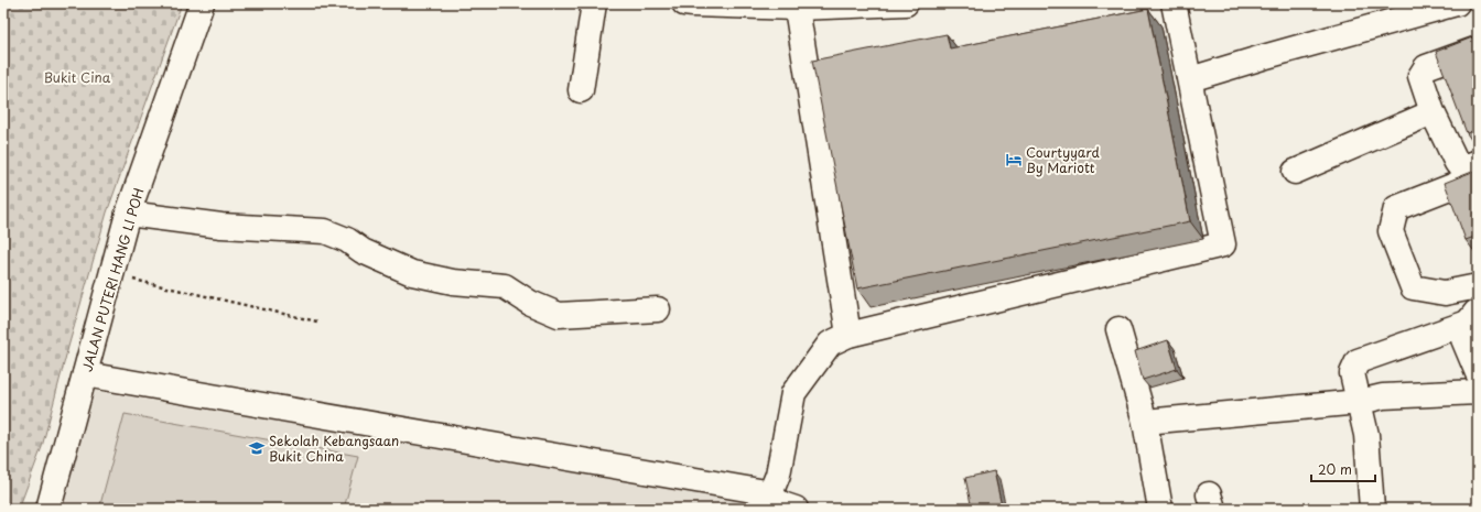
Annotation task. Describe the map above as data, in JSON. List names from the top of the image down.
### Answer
{
  "streets": {
    "street": ["JALAN PUTERI HANG LI POH"]
  },
  "parks": ["Bukit Cina"],
  "places": {
    "hotel": ["Courtyyard By Mariott"],
    "school or university": ["Sekolah Kebangsaan Bukit China"]
  },
  "scale_bar": "20 m"
}
